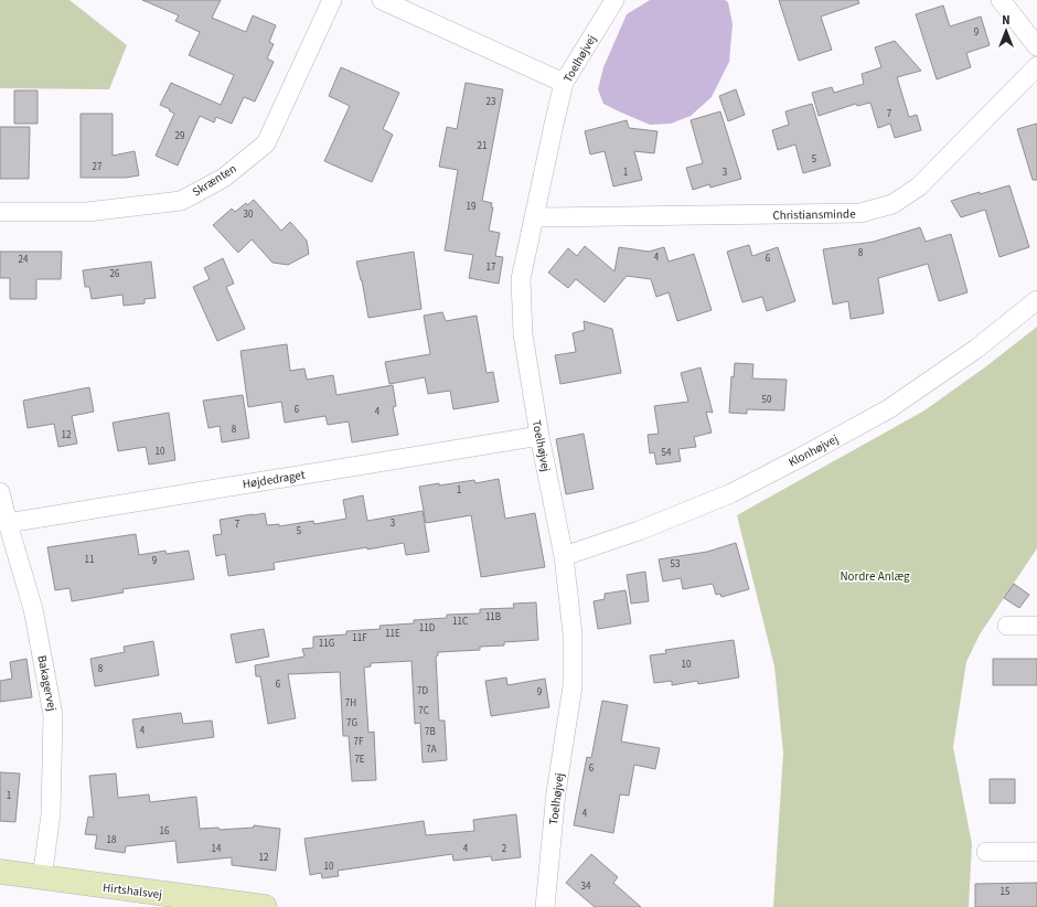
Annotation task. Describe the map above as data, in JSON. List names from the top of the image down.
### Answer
{
  "streets": {
    "street": [
      "Toelhøjvej",
      "Skrænten",
      "Christiansminde",
      "Klonhøjvej",
      "Højdedraget",
      "Bakagervej",
      "Hirtshalsvej"
    ]
  },
  "crossings": [
    ["Toelhøjvej", "Christiansminde"],
    ["Toelhøjvej", "Klonhøjvej"],
    ["Toelhøjvej", "Højdedraget"],
    ["Højdedraget", "Bakagervej"],
    ["Bakagervej", "Hirtshalsvej"]
  ],
  "parks": ["Nordre Anlæg"],
  "house_numbers": [
    "9",
    "23",
    "7",
    "29",
    "21",
    "5",
    "27",
    "1",
    "3",
    "19",
    "30",
    "8",
    "4",
    "6",
    "24",
    "17",
    "26",
    "50",
    "6",
    "4",
    "8",
    "12",
    "10",
    "54",
    "1",
    "3",
    "7",
    "5",
    "11",
    "9",
    "53",
    "11B",
    "11C",
    "11D",
    "11E",
    "11F",
    "11G",
    "10",
    "8",
    "6",
    "7D",
    "9",
    "7H",
    "7C",
    "7G",
    "4",
    "7B",
    "7F",
    "7A",
    "7E",
    "6",
    "1",
    "4",
    "16",
    "18",
    "14",
    "4",
    "2",
    "12",
    "10",
    "34",
    "15"
  ],
  "north": "top"
}
